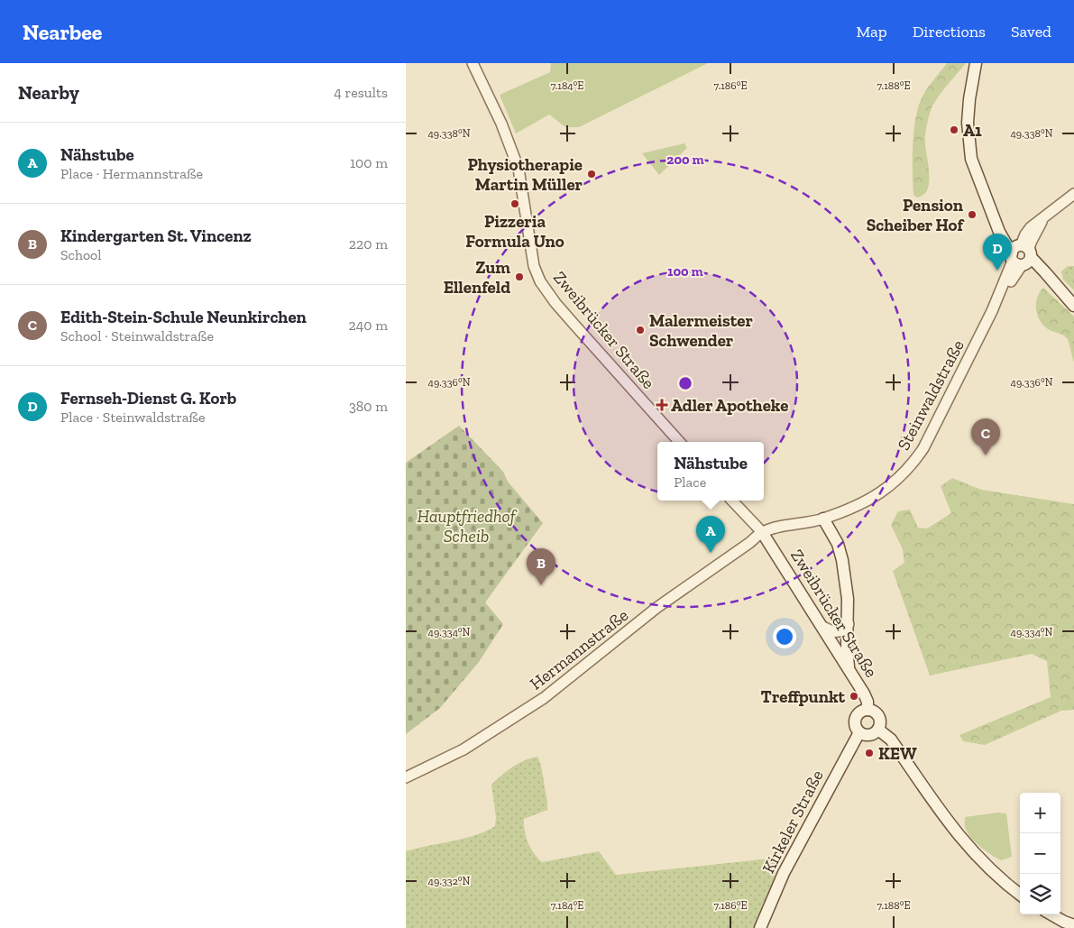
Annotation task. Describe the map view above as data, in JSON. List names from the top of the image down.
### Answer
{
  "streets": {
    "main road": ["Zweibrücker Straße", "Kirkeler Straße"],
    "street": ["Steinwaldstraße", "Hermannstraße"]
  },
  "crossings": [
    ["Zweibrücker Straße", "Steinwaldstraße"],
    ["Zweibrücker Straße", "Hermannstraße"],
    ["Zweibrücker Straße", "Kirkeler Straße"],
    ["Steinwaldstraße", "Hermannstraße"]
  ],
  "parks": ["Hauptfriedhof Scheib"],
  "places": {
    "other": [
      "A1",
      "Physiotherapie Martin Müller",
      "Pizzeria Formula Uno",
      "Pension Scheiber Hof",
      "Zum Ellenfeld",
      "Malermeister Schwender",
      "Treffpunkt",
      "KEW"
    ],
    "health": ["Adler Apotheke"]
  },
  "page": {
    "header": "Nearbee",
    "nav": ["Map", "Directions", "Saved"],
    "heading": ["Nearby", "4 results"],
    "list": [
      {
        "mark": "A",
        "name": "Nähstube",
        "note": "Place · Hermannstraße",
        "value": "100 m"
      },
      {
        "mark": "B",
        "name": "Kindergarten St. Vincenz",
        "note": "School",
        "value": "220 m"
      },
      {
        "mark": "C",
        "name": "Edith-Stein-Schule Neunkirchen",
        "note": "School · Steinwaldstraße",
        "value": "240 m"
      },
      {
        "mark": "D",
        "name": "Fernseh-Dienst G. Korb",
        "note": "Place · Steinwaldstraße",
        "value": "380 m"
      }
    ],
    "pins": [
      "D",
      "C",
      "A",
      "B"
    ],
    "popup": ["Nähstube", "Place"],
    "map_buttons": ["+", "−"]
  },
  "coordinates": [
    "7.184°E",
    "7.186°E",
    "7.188°E",
    "49.338°N",
    "49.336°N",
    "49.334°N",
    "49.332°N"
  ],
  "rings": ["200 m", "100 m"]
}
